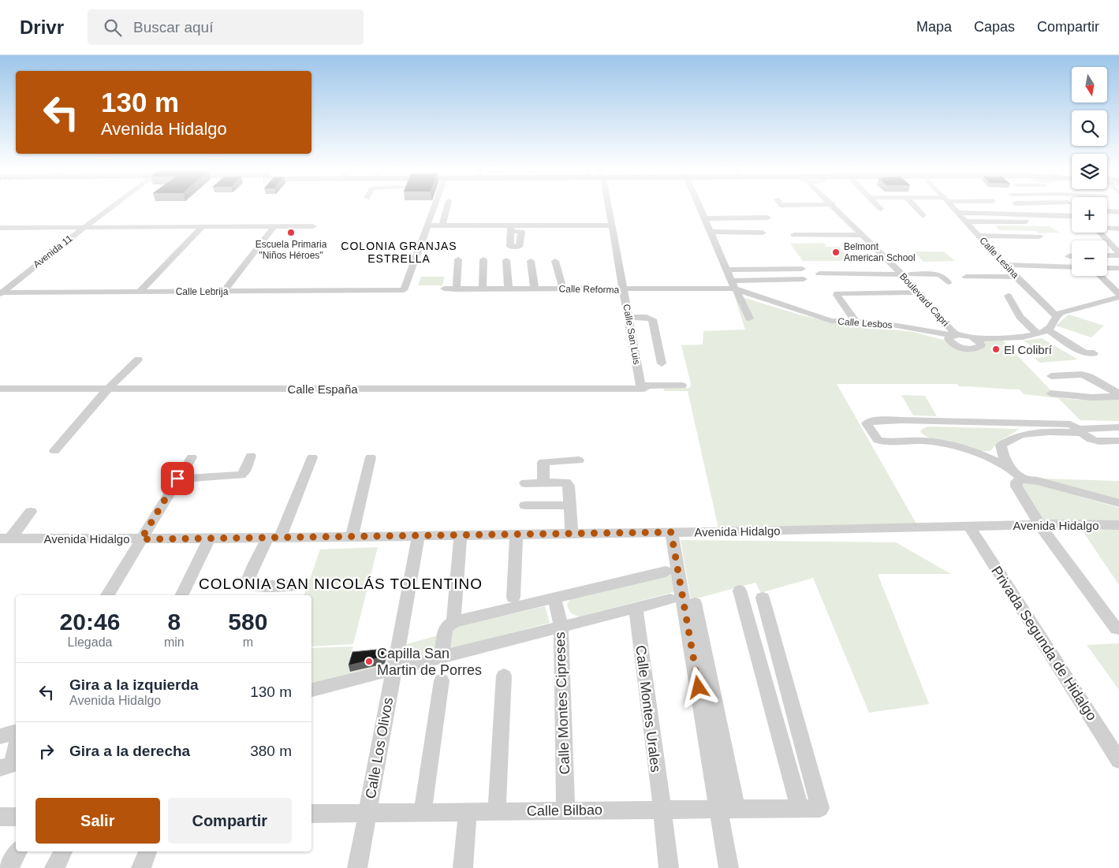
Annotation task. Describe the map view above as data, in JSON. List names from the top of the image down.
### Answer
{
  "streets": {
    "street": [
      "Avenida 11",
      "Calle Lesina",
      "Calle Reforma",
      "Calle Lebrija",
      "Boulevard Capri",
      "Calle Lesbos",
      "Calle San Luis",
      "Calle España",
      "Avenida Hidalgo",
      "Privada Segunda de Hidalgo",
      "Calle Montes Cipreses",
      "Calle Montes Urales",
      "Calle Los Olivos",
      "Calle Bilbao"
    ]
  },
  "crossings": [
    ["Avenida 11", "Calle Lebrija"],
    ["Calle Reforma", "Calle Lesbos"],
    ["Calle Reforma", "Calle San Luis"],
    ["Boulevard Capri", "Calle Lesbos"],
    ["Calle San Luis", "Calle España"],
    ["Avenida Hidalgo", "Privada Segunda de Hidalgo"],
    ["Avenida Hidalgo", "Calle Los Olivos"],
    ["Calle Montes Cipreses", "Calle Bilbao"],
    ["Calle Montes Urales", "Calle Bilbao"],
    ["Calle Los Olivos", "Calle Bilbao"]
  ],
  "districts": ["COLONIA GRANJAS ESTRELLA", "COLONIA SAN NICOLÁS TOLENTINO"],
  "places": [
    "Escuela Primaria \"Niños Héroes\"",
    "Belmont American School",
    "El Colibrí",
    "Capilla San Martin de Porres"
  ],
  "north": "bottom",
  "page": {
    "header": "Drivr",
    "search": "Buscar aquí",
    "nav": ["Mapa", "Capas", "Compartir"],
    "map_buttons": ["+", "−"],
    "turn": ["130 m", "Avenida Hidalgo"],
    "eta": [
      "20:46",
      "Llegada",
      "8",
      "min",
      "580",
      "m"
    ],
    "list": [
      {
        "name": "Gira a la izquierda",
        "note": "Avenida Hidalgo",
        "value": "130 m"
      },
      {
        "name": "Gira a la derecha",
        "value": "380 m"
      }
    ],
    "buttons": ["Salir", "Compartir"]
  }
}
